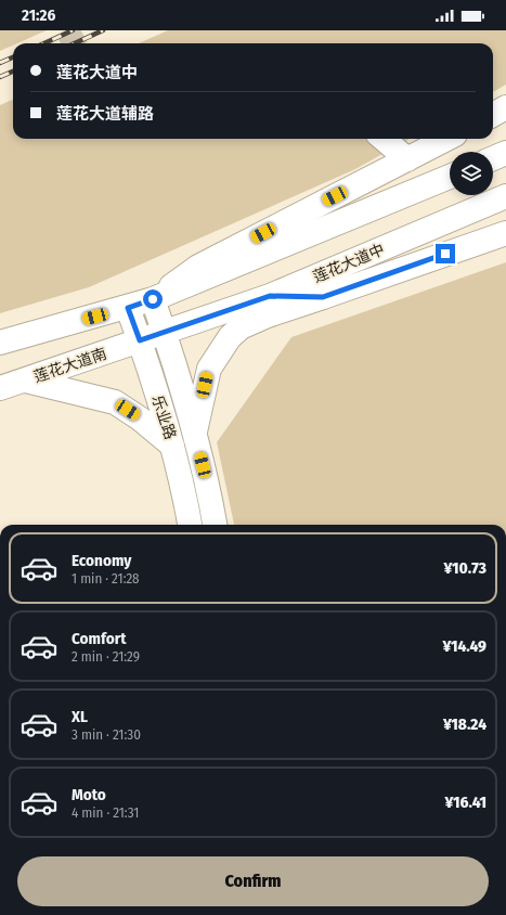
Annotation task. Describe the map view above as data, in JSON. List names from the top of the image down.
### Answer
{
  "streets": {
    "main road": ["莲花大道中", "莲花大道南", "乐业路"]
  },
  "crossings": [
    ["莲花大道中", "莲花大道南"],
    ["莲花大道中", "乐业路"],
    ["莲花大道南", "乐业路"]
  ],
  "page": {
    "status": "21:26",
    "banner": ["莲花大道中", "莲花大道辅路"],
    "list": [
      {
        "name": "Economy",
        "note": "1 min · 21:28",
        "value": "¥10.73"
      },
      {
        "name": "Comfort",
        "note": "2 min · 21:29",
        "value": "¥14.49"
      },
      {
        "name": "XL",
        "note": "3 min · 21:30",
        "value": "¥18.24"
      },
      {
        "name": "Moto",
        "note": "4 min · 21:31",
        "value": "¥16.41"
      }
    ],
    "buttons": "Confirm"
  }
}
